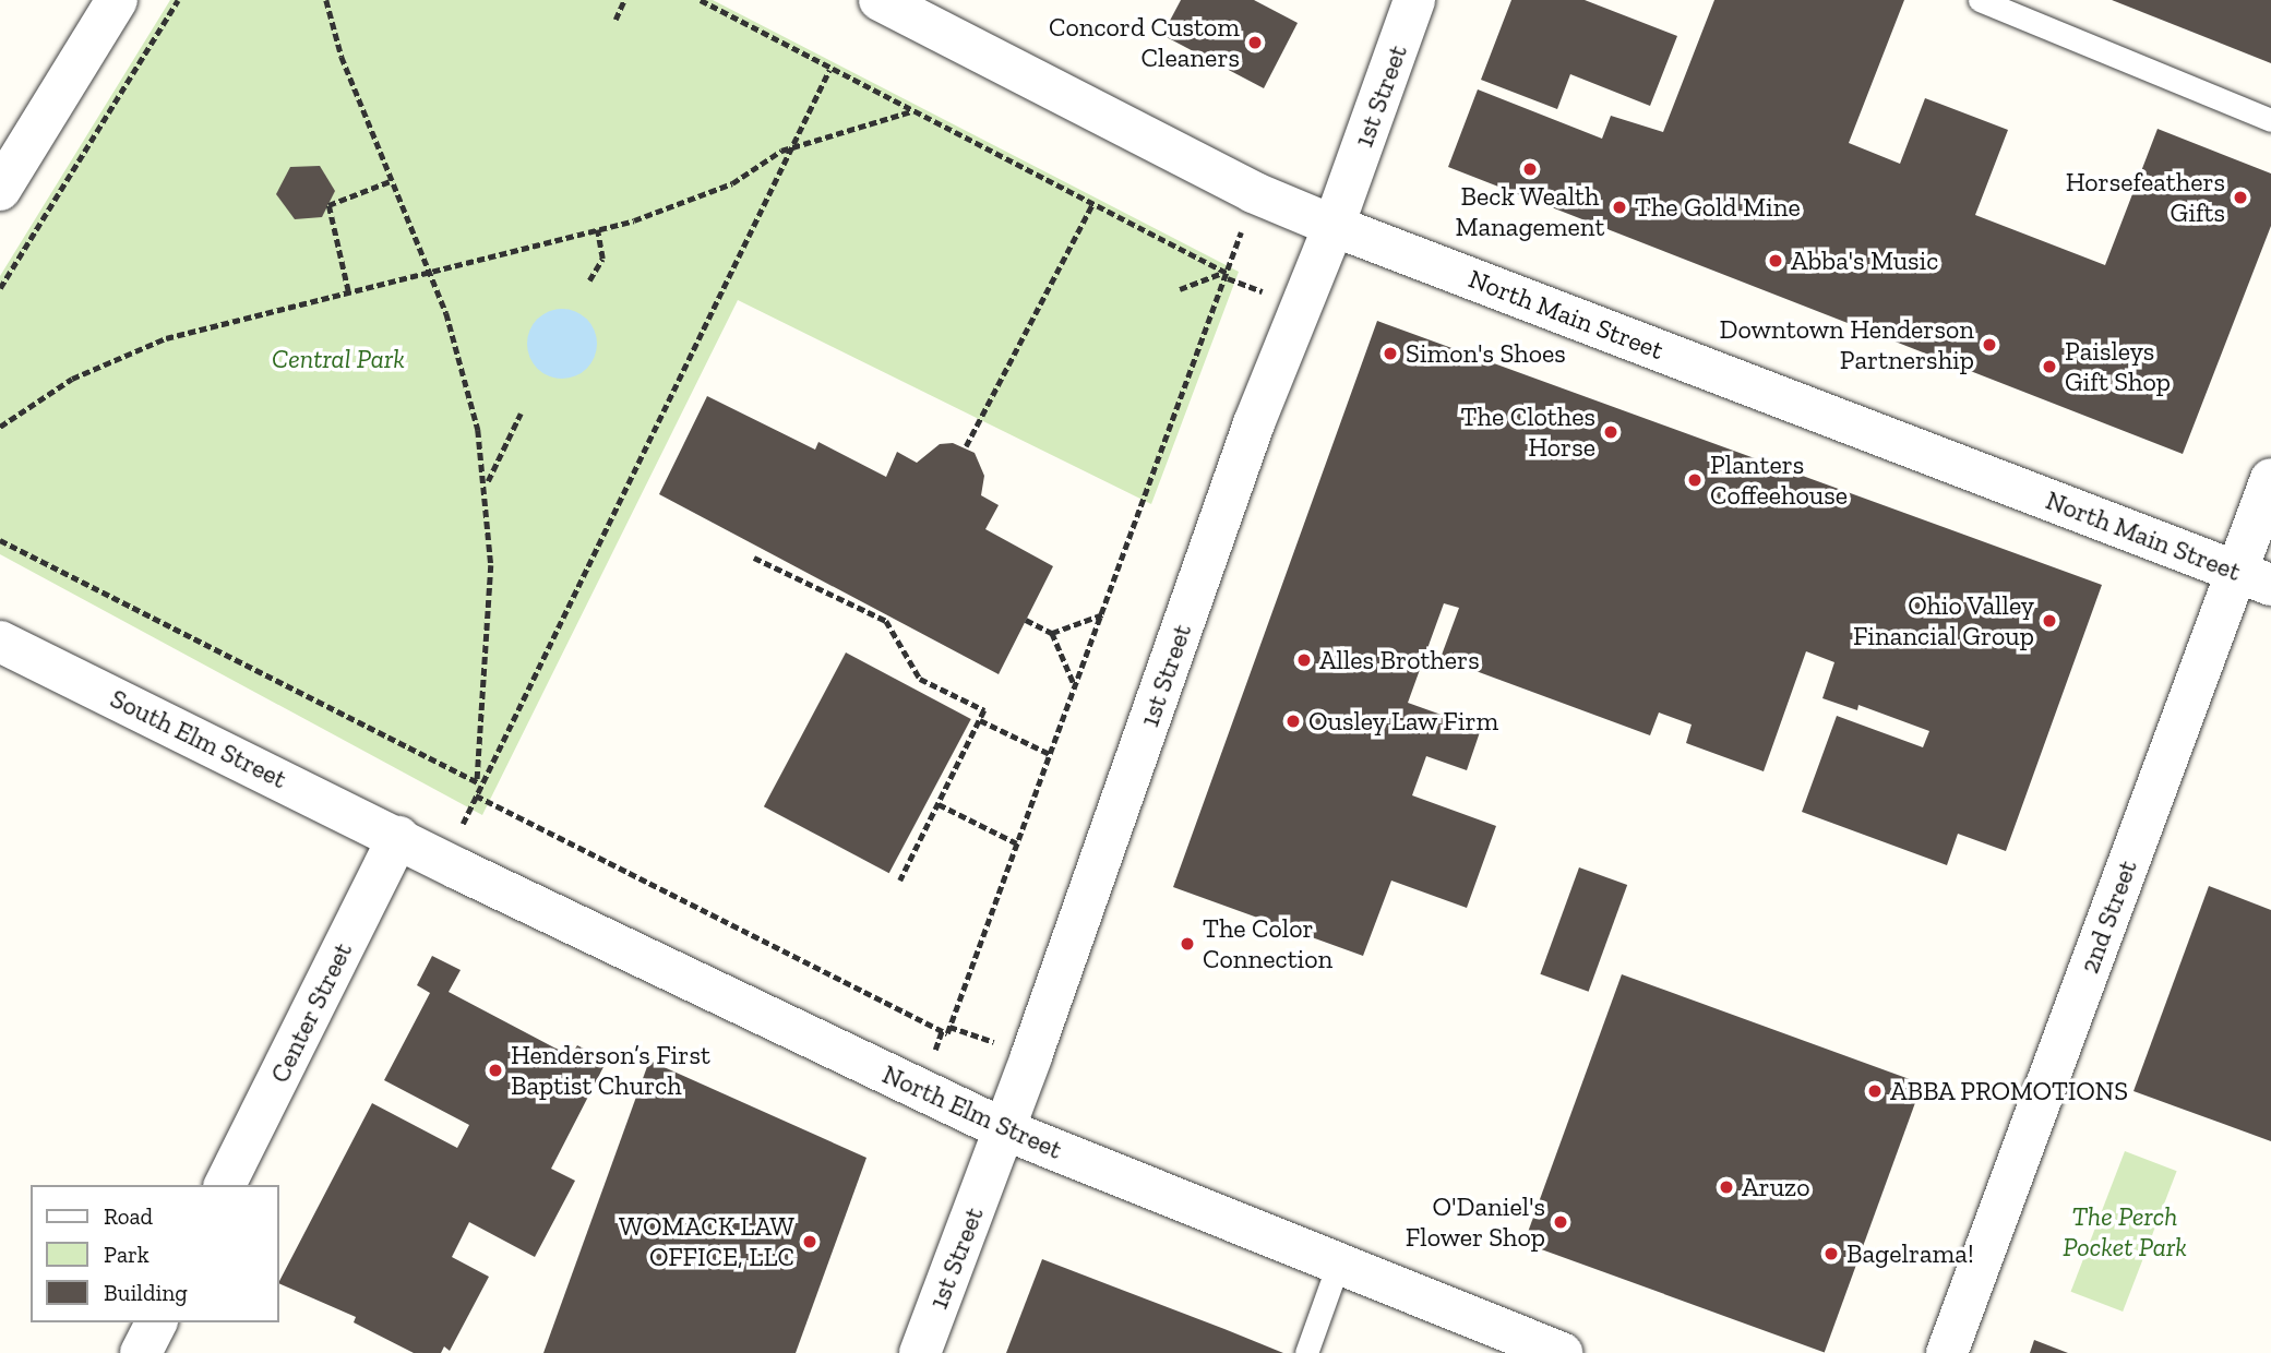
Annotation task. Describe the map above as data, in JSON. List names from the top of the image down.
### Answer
{
  "streets": {
    "street": [
      "1st Street",
      "North Main Street",
      "South Elm Street",
      "2nd Street",
      "Center Street",
      "North Elm Street"
    ]
  },
  "crossings": [
    ["1st Street", "North Main Street"],
    ["1st Street", "North Elm Street"],
    ["North Main Street", "2nd Street"],
    ["South Elm Street", "Center Street"],
    ["South Elm Street", "North Elm Street"],
    ["Center Street", "North Elm Street"]
  ],
  "parks": ["Central Park", "The Perch Pocket Park"],
  "places": [
    "Concord Custom Cleaners",
    "Beck Wealth Management",
    "Horsefeathers Gifts",
    "The Gold Mine",
    "Abba's Music",
    "Downtown Henderson Partnership",
    "Simon's Shoes",
    "Paisleys Gift Shop",
    "The Clothes Horse",
    "Planters Coffeehouse",
    "Ohio Valley Financial Group",
    "Alles Brothers",
    "Ousley Law Firm",
    "The Color Connection",
    "Henderson’s First Baptist Church",
    "ABBA PROMOTIONS",
    "Aruzo",
    "O'Daniel's Flower Shop",
    "WOMACK LAW OFFICE, LLC",
    "Bagelrama!"
  ],
  "legend": ["Road", "Park", "Building"]
}
